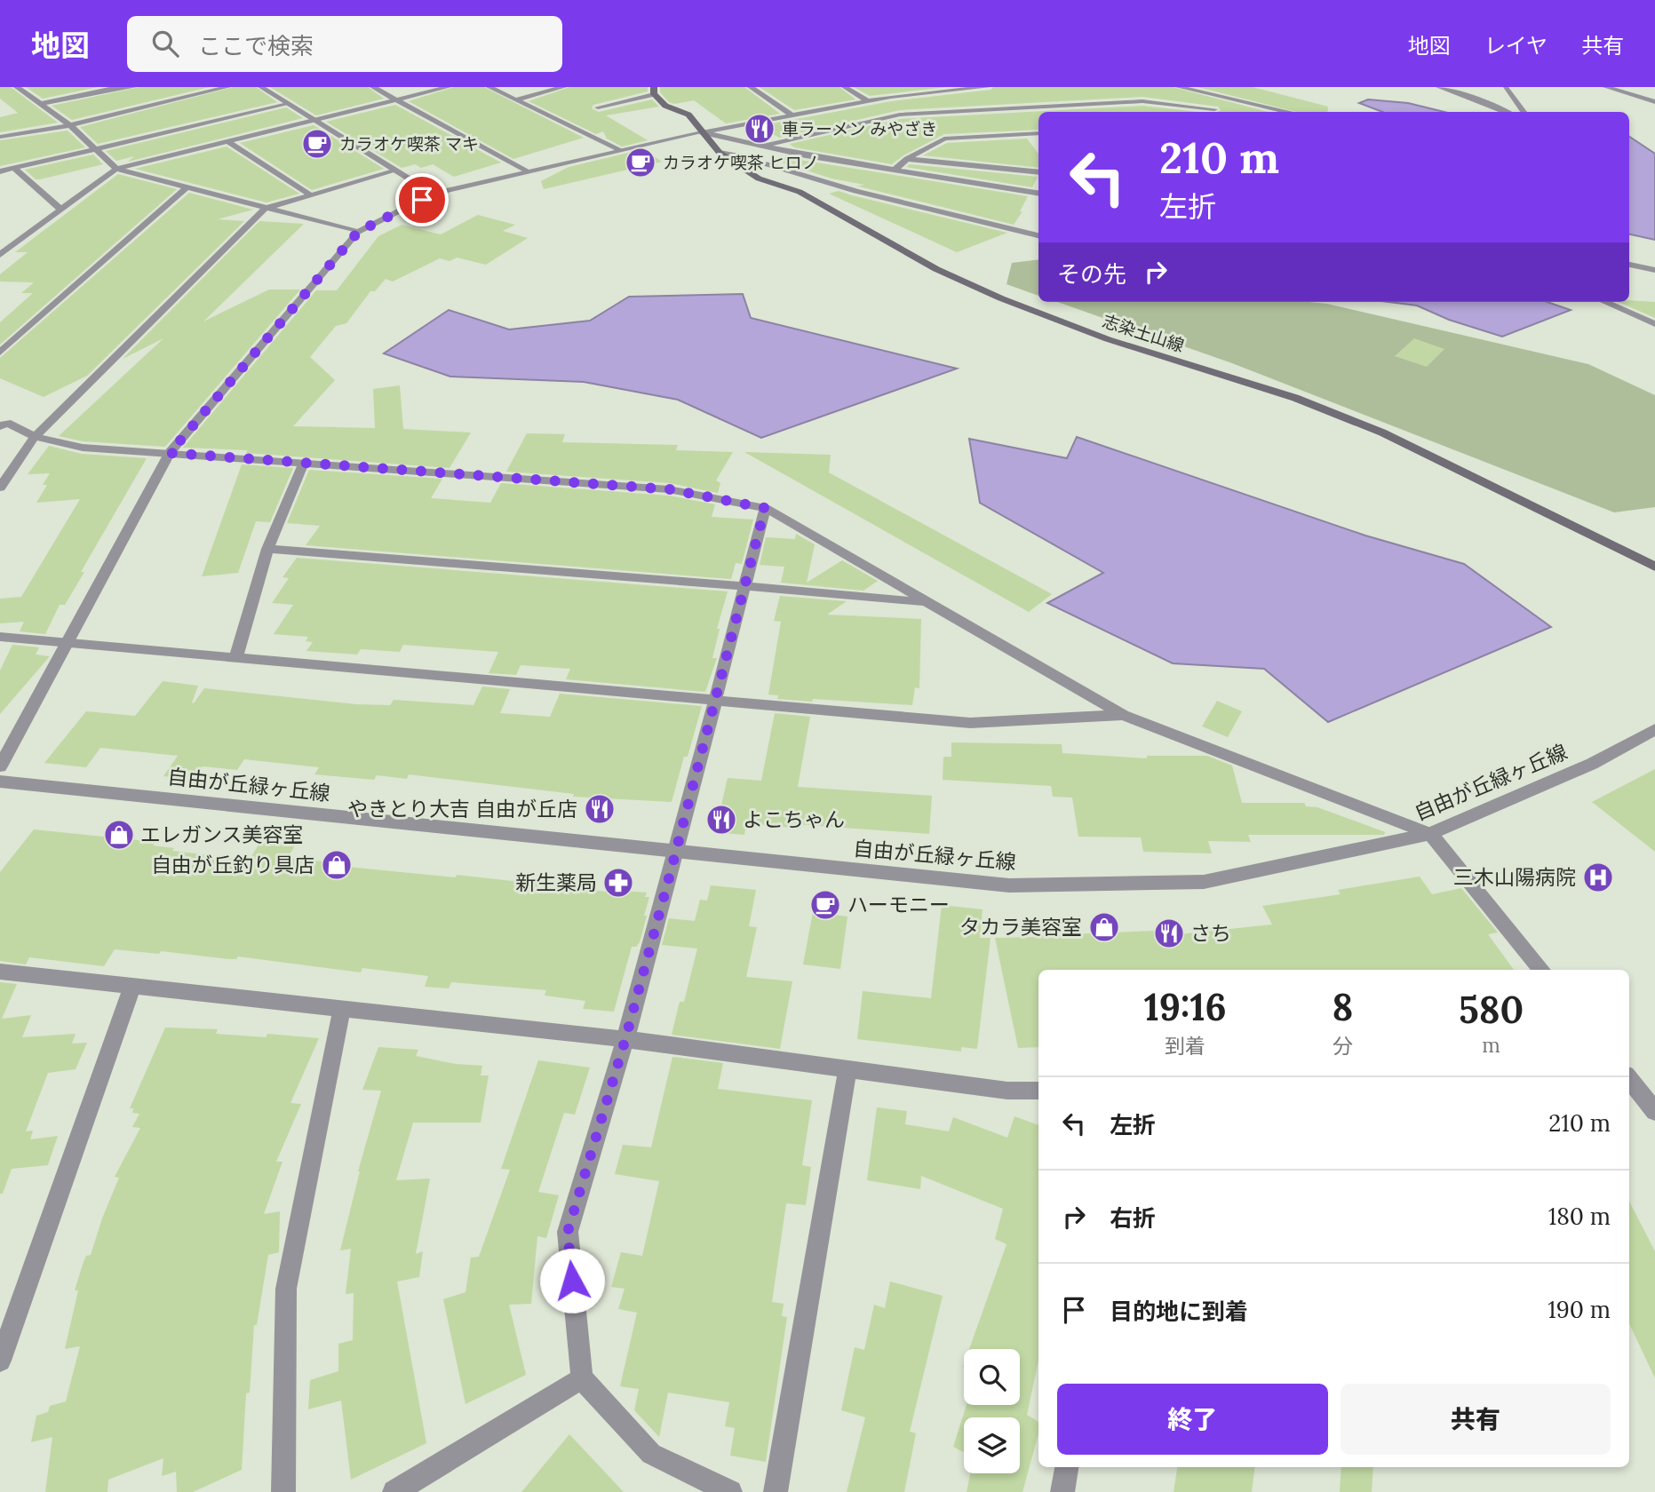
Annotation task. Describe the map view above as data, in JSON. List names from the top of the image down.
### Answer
{
  "streets": {
    "main road": ["志染土山線"],
    "street": ["自由が丘緑ヶ丘線"]
  },
  "places": {
    "restaurant": [
      "車ラーメン みやざき",
      "やきとり大吉 自由が丘店",
      "よこちゃん",
      "さち"
    ],
    "cafe": ["カラオケ喫茶 マキ", "カラオケ喫茶 ヒロノ", "ハーモニー"],
    "shop": ["エレガンス美容室", "自由が丘釣り具店", "タカラ美容室"],
    "hospital": ["三木山陽病院"],
    "pharmacy": ["新生薬局"]
  },
  "page": {
    "header": "地図",
    "search": "ここで検索",
    "nav": ["地図", "レイヤ", "共有"],
    "turn": ["210 m", "左折"],
    "then": "その先",
    "eta": [
      "19:16",
      "到着",
      "8",
      "分",
      "580",
      "m"
    ],
    "list": [
      {
        "name": "左折",
        "value": "210 m"
      },
      {
        "name": "右折",
        "value": "180 m"
      },
      {
        "name": "目的地に到着",
        "value": "190 m"
      }
    ],
    "buttons": ["終了", "共有"]
  }
}
